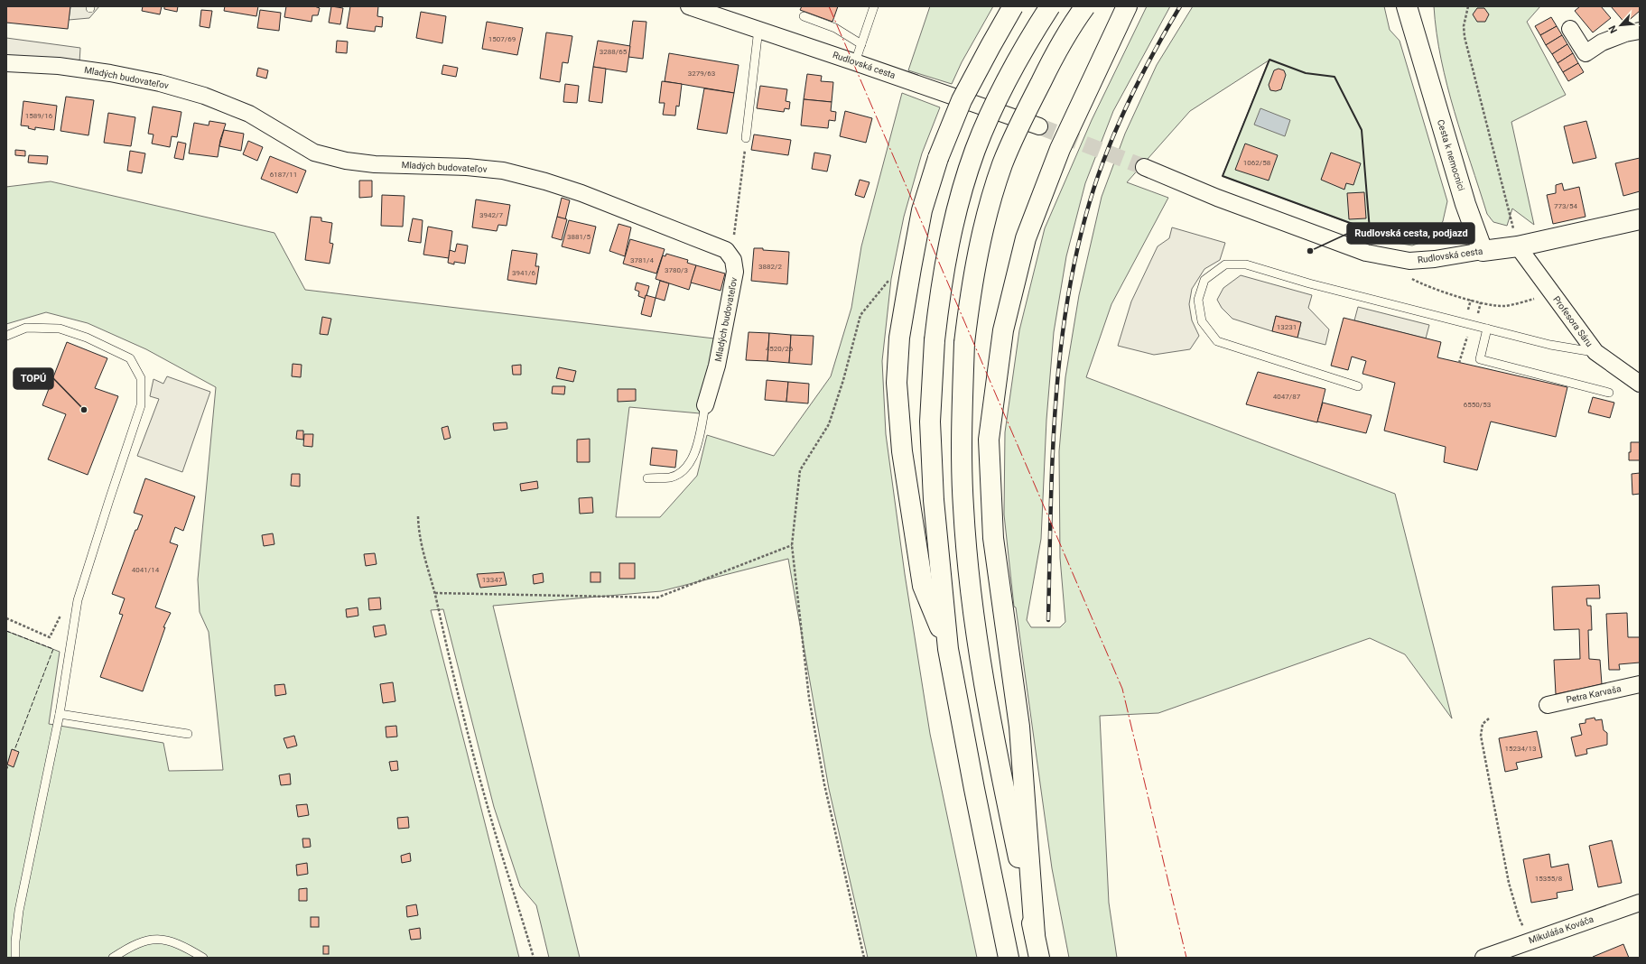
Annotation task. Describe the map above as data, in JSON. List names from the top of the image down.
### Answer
{
  "streets": {
    "main road": ["Rudlovská cesta", "Cesta k nemocnici"],
    "street": [
      "Mladých budovateľov",
      "Profesora Sáru",
      "Petra Karvaša",
      "Mikuláša Kováča"
    ]
  },
  "crossings": [
    ["Rudlovská cesta", "Cesta k nemocnici"],
    ["Rudlovská cesta", "Profesora Sáru"]
  ],
  "places": ["Rudlovská cesta, podjazd", "TOPÚ"],
  "house_numbers": [
    "1507/69",
    "3288/65",
    "3279/63",
    "1589/16",
    "1062/58",
    "6187/11",
    "773/54",
    "3942/7",
    "3881/5",
    "3781/4",
    "3882/2",
    "3780/3",
    "3941/6",
    "13231",
    "4520/26",
    "4047/87",
    "6550/53",
    "4041/14",
    "13347",
    "15234/13",
    "15355/8"
  ],
  "north": "bottom left"
}
